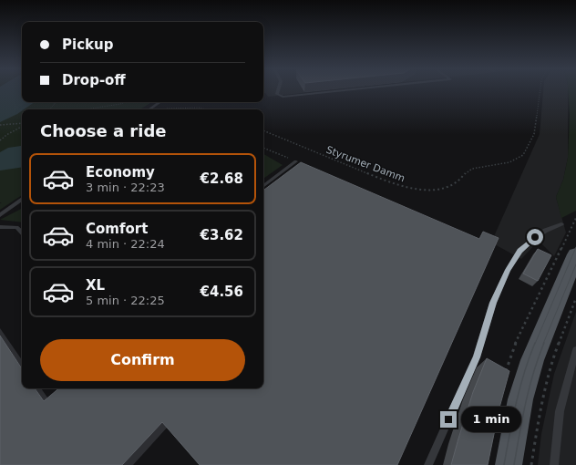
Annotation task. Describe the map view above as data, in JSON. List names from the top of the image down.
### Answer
{
  "streets": {
    "path": ["Styrumer Damm"]
  },
  "page": {
    "banner": ["Pickup", "Drop-off"],
    "heading": "Choose a ride",
    "list": [
      {
        "name": "Economy",
        "note": "3 min · 22:23",
        "value": "€2.68"
      },
      {
        "name": "Comfort",
        "note": "4 min · 22:24",
        "value": "€3.62"
      },
      {
        "name": "XL",
        "note": "5 min · 22:25",
        "value": "€4.56"
      }
    ],
    "buttons": "Confirm",
    "bubble": "1 min"
  }
}
